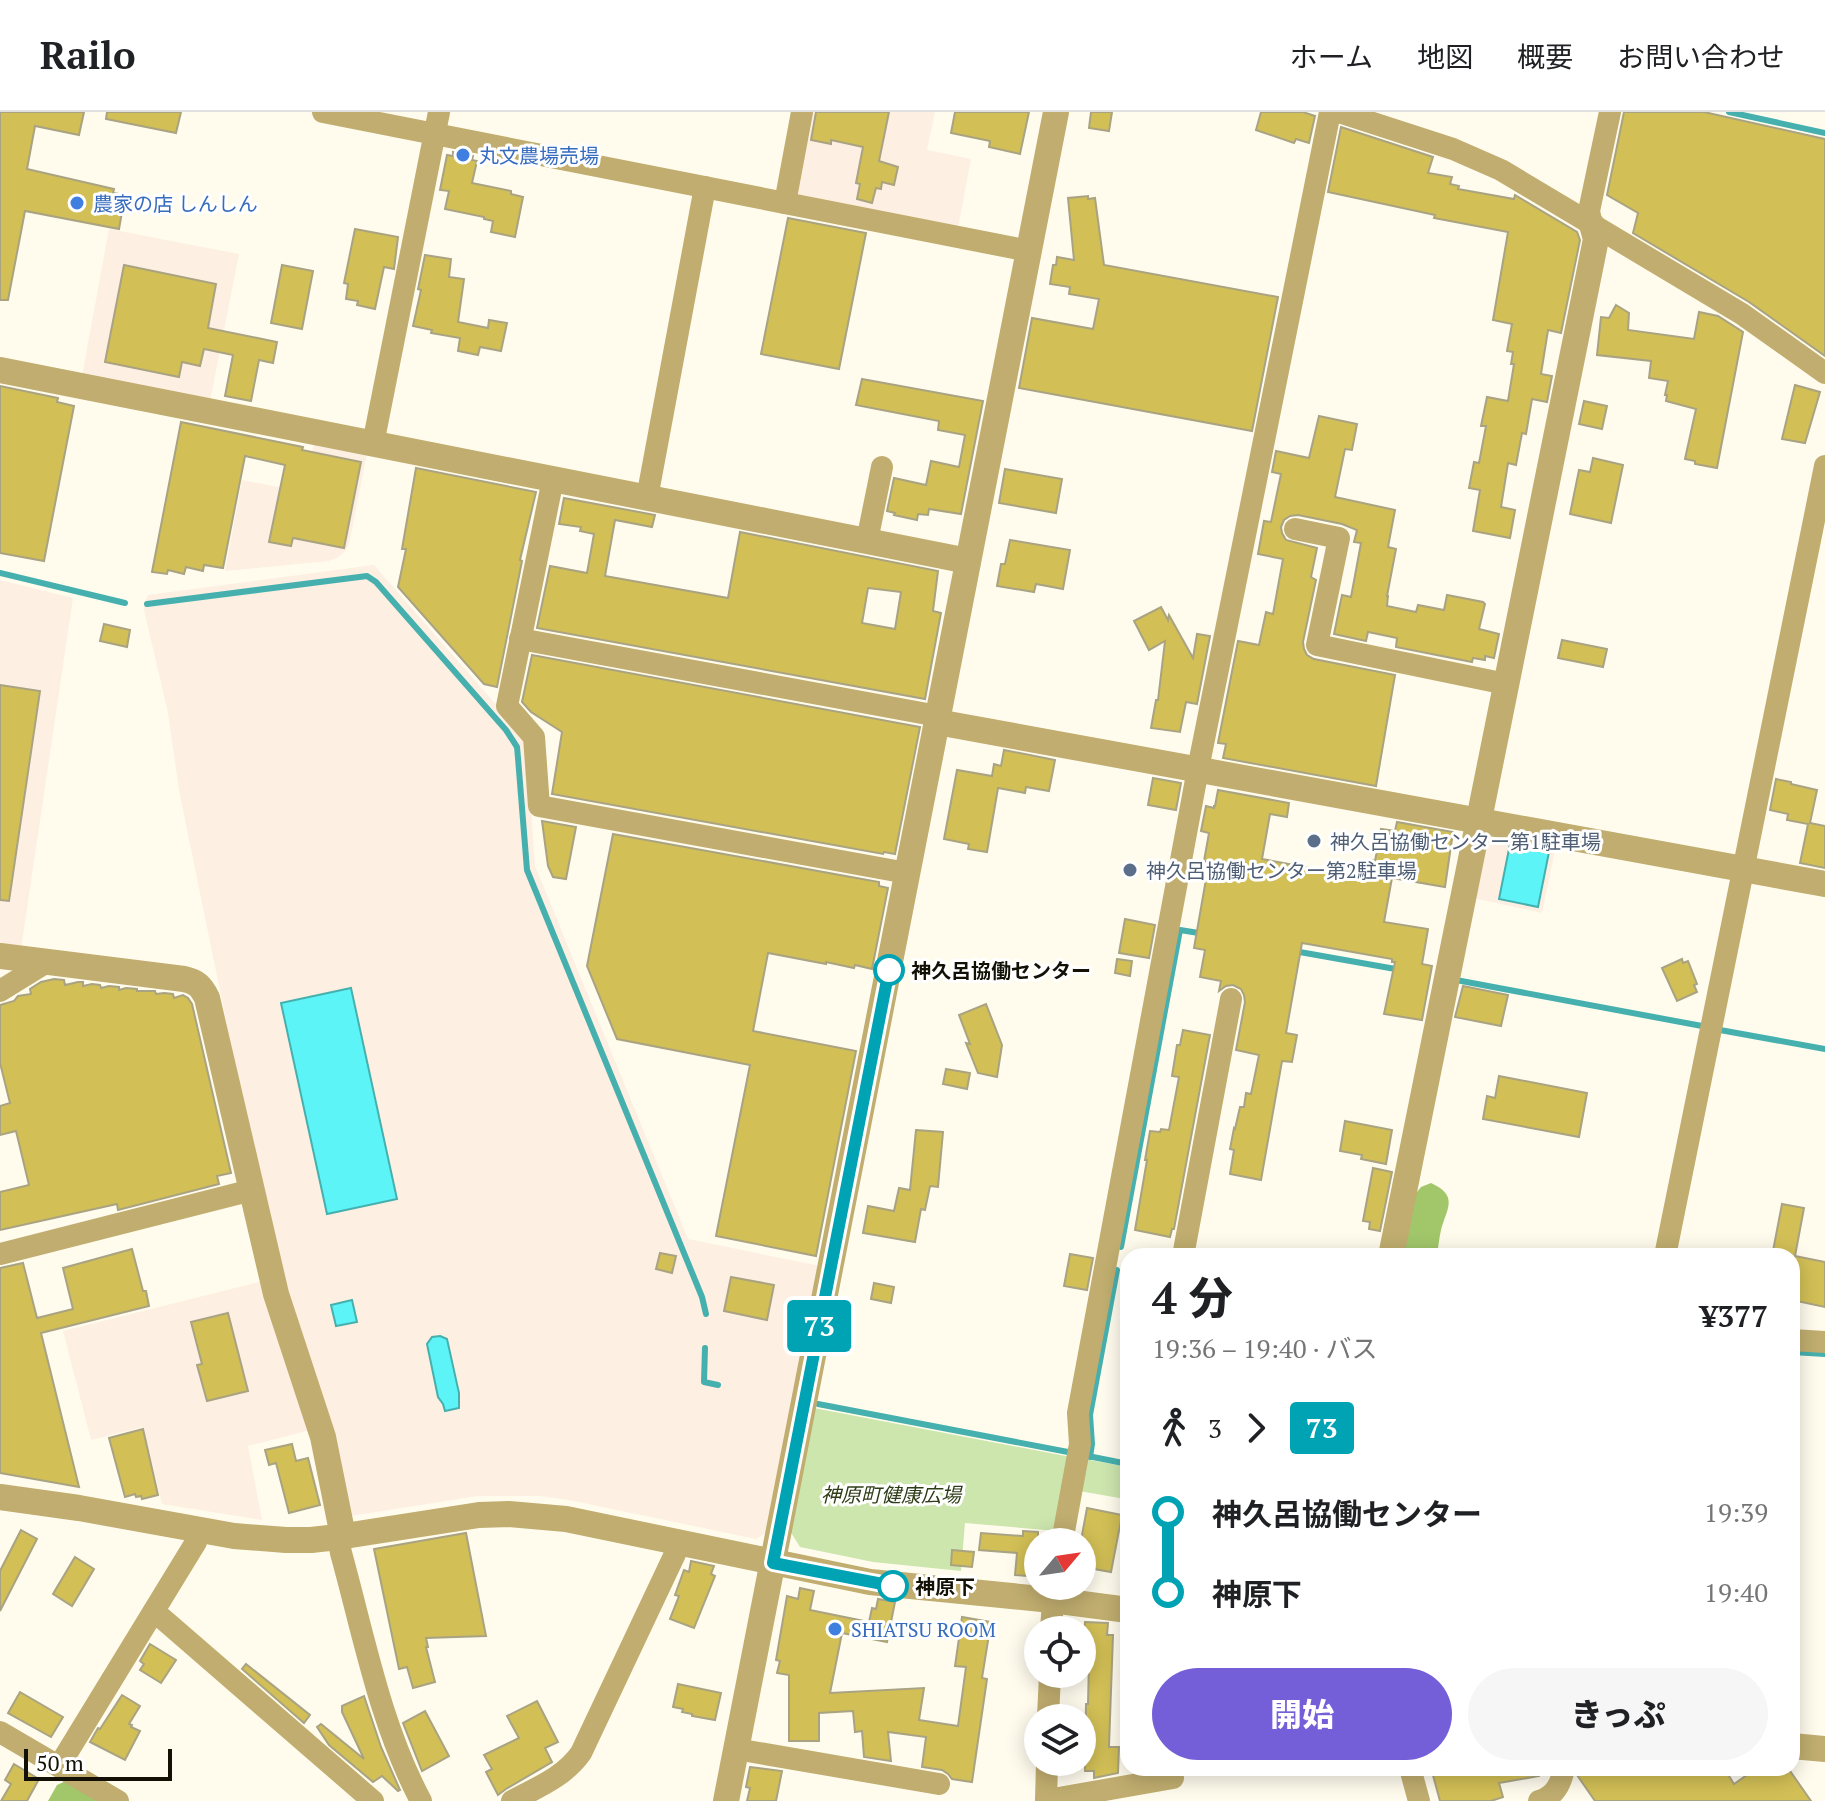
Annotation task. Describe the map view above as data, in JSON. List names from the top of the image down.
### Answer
{
  "parks": ["神原町健康広場"],
  "places": [
    "丸文農場売場",
    "農家の店 しんしん",
    "神久呂協働センター第1駐車場",
    "神久呂協働センター第2駐車場",
    "神久呂協働センター",
    "神原下",
    "SHIATSU ROOM"
  ],
  "lines": ["bus line 73"],
  "scale_bar": "50 m",
  "north": "top right",
  "page": {
    "header": "Railo",
    "nav": [
      "ホーム",
      "地図",
      "概要",
      "お問い合わせ"
    ],
    "on_map": "73",
    "heading": ["4 分", "19:36 – 19:40 · バス", "¥377"],
    "legs": ["3", "73"],
    "list": [
      {
        "name": "神久呂協働センター",
        "value": "19:39"
      },
      {
        "name": "神原下",
        "value": "19:40"
      }
    ],
    "buttons": ["開始", "きっぷ"],
    "scale": "50 m"
  }
}
